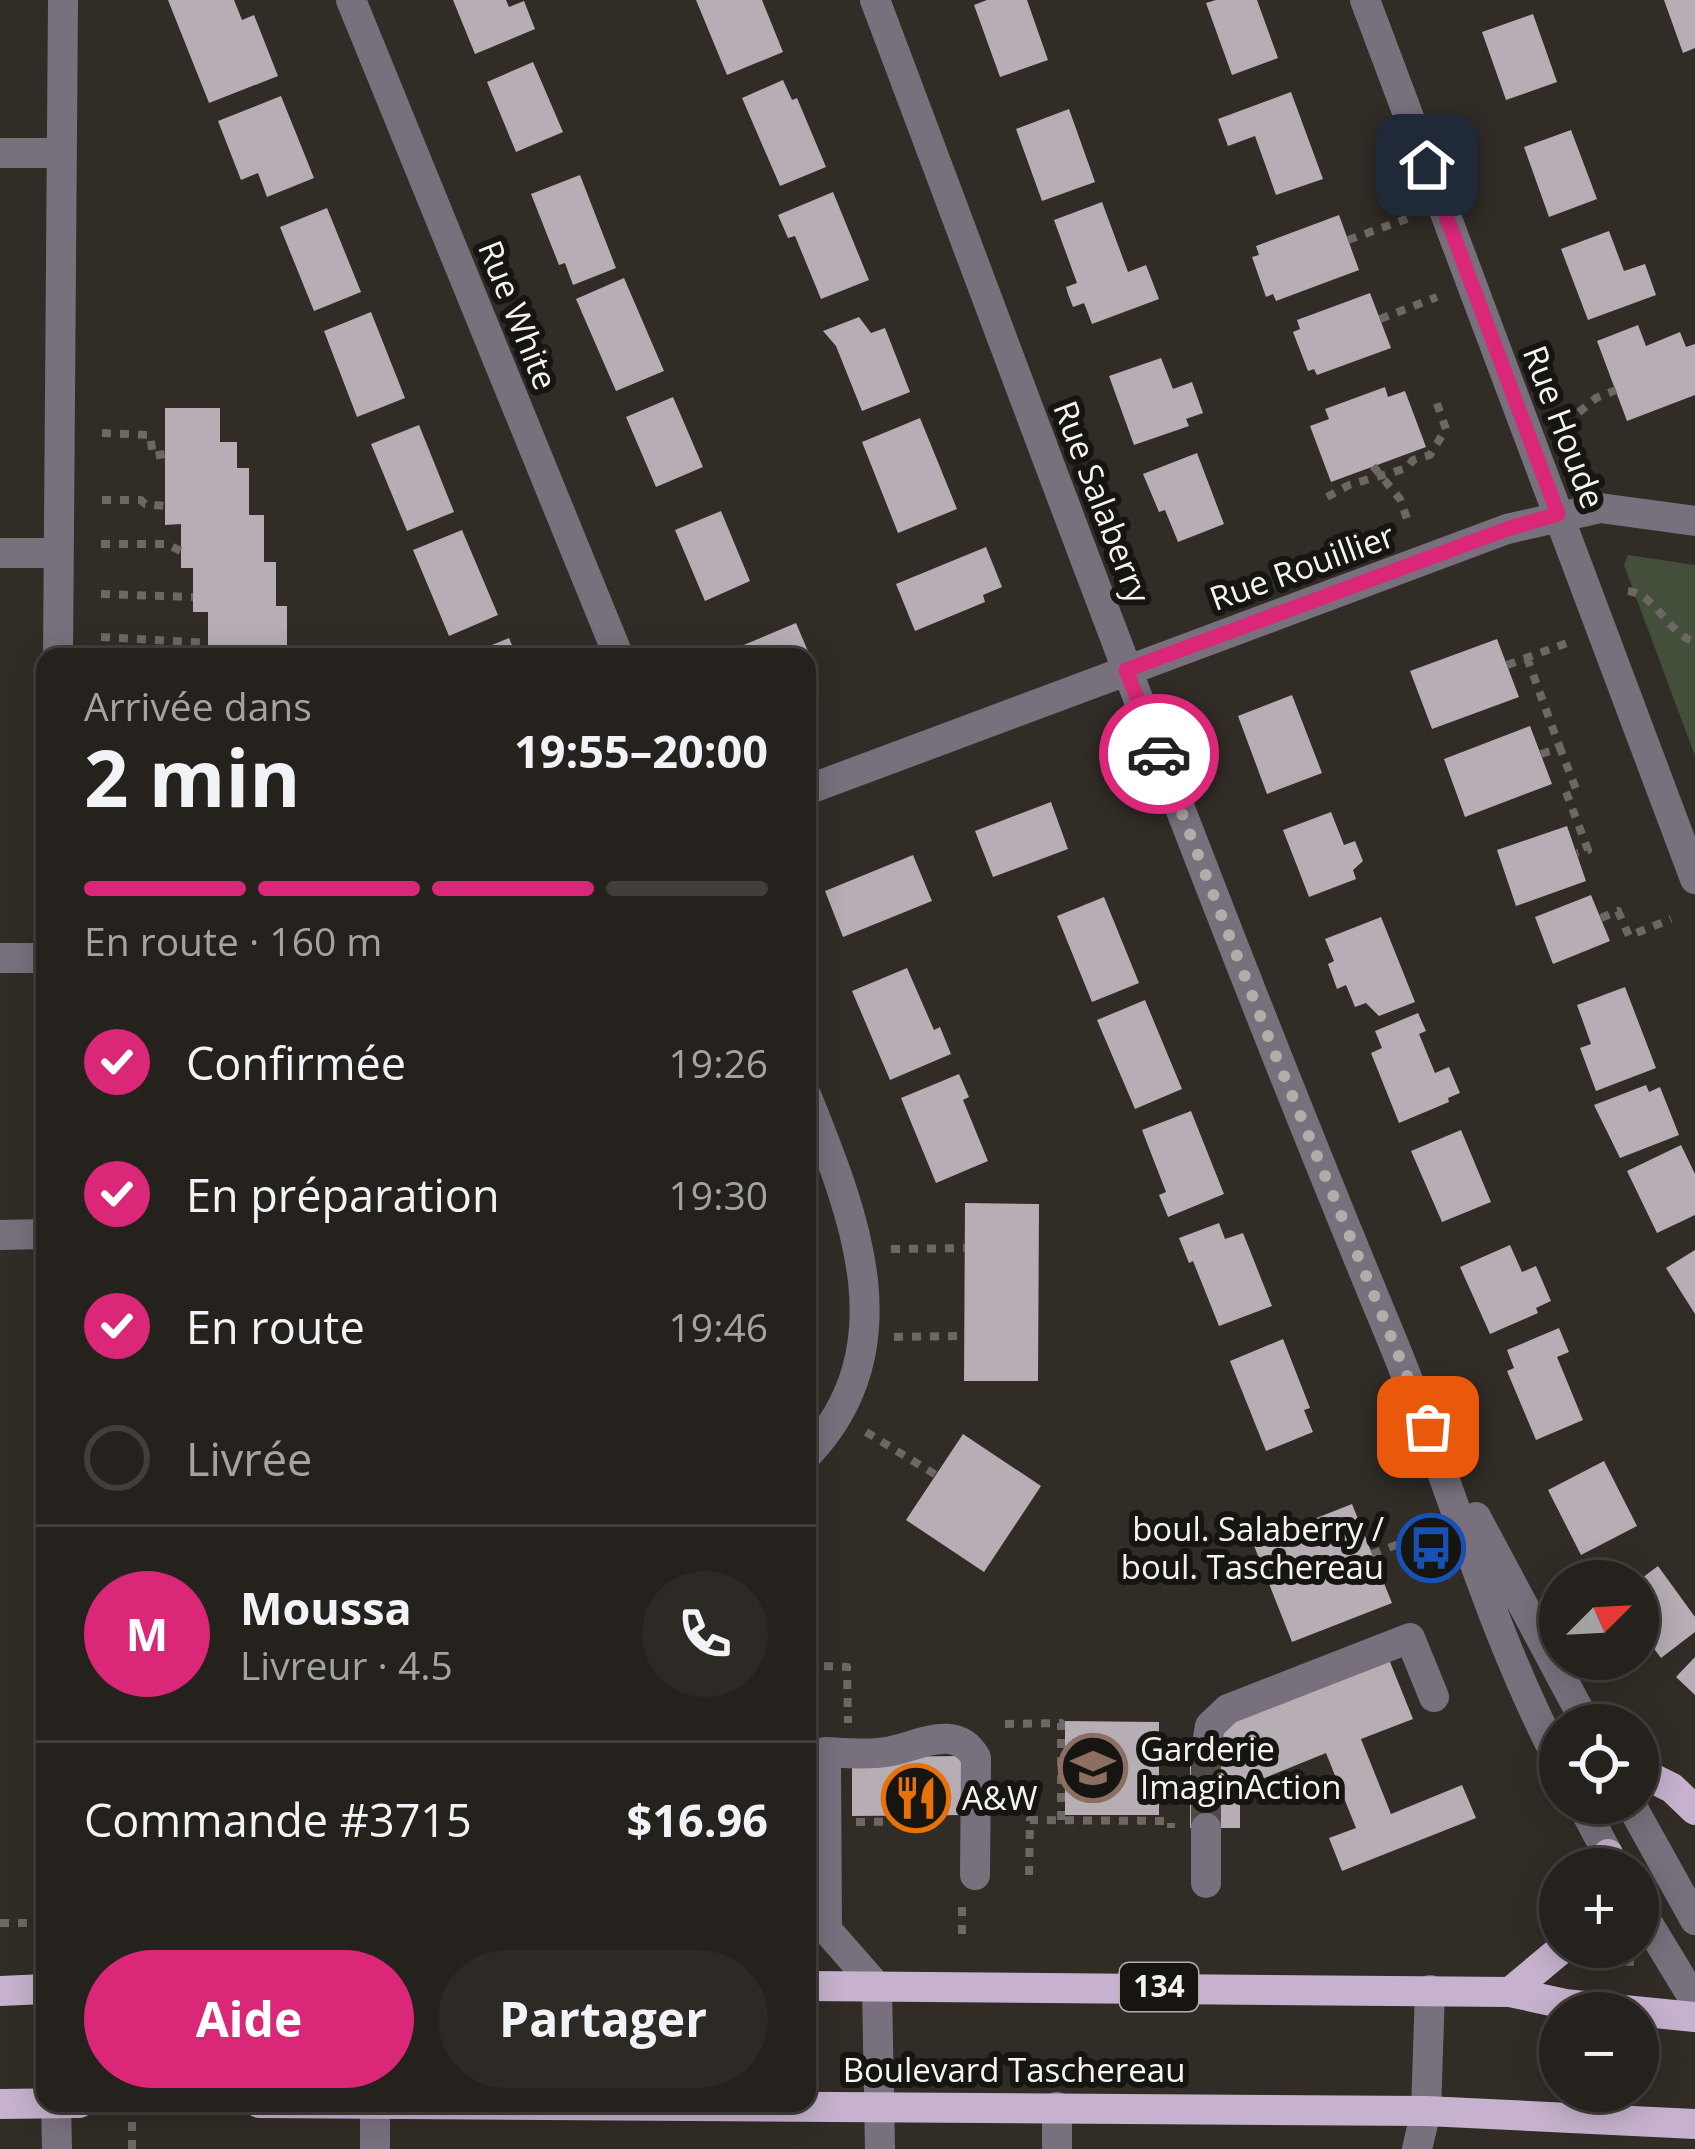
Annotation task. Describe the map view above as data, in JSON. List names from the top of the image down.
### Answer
{
  "streets": {
    "main road": ["134", "Boulevard Taschereau"],
    "street": [
      "Rue White",
      "Rue Houde",
      "Rue Salaberry",
      "Rue Rouillier"
    ]
  },
  "crossings": [
    ["Rue Houde", "Rue Rouillier"],
    ["Rue Salaberry", "Rue Rouillier"]
  ],
  "places": {
    "bus stop": ["boul. Salaberry / boul. Taschereau"],
    "school or university": ["Garderie ImaginAction"],
    "restaurant": ["A&W"]
  },
  "north": "top right",
  "page": {
    "heading": ["2 min", "Arrivée dans", "19:55–20:00"],
    "panel": [
      "Moussa",
      "Livreur · 4.5",
      "Commande #3715",
      "$16.96"
    ],
    "bar": "En route · 160 m",
    "list": [
      ["Confirmée", "19:26"],
      ["En préparation", "19:30"],
      ["En route", "19:46"],
      "Livrée"
    ],
    "map_buttons": ["+", "−"],
    "round": "M",
    "buttons": ["Aide", "Partager"]
  }
}
